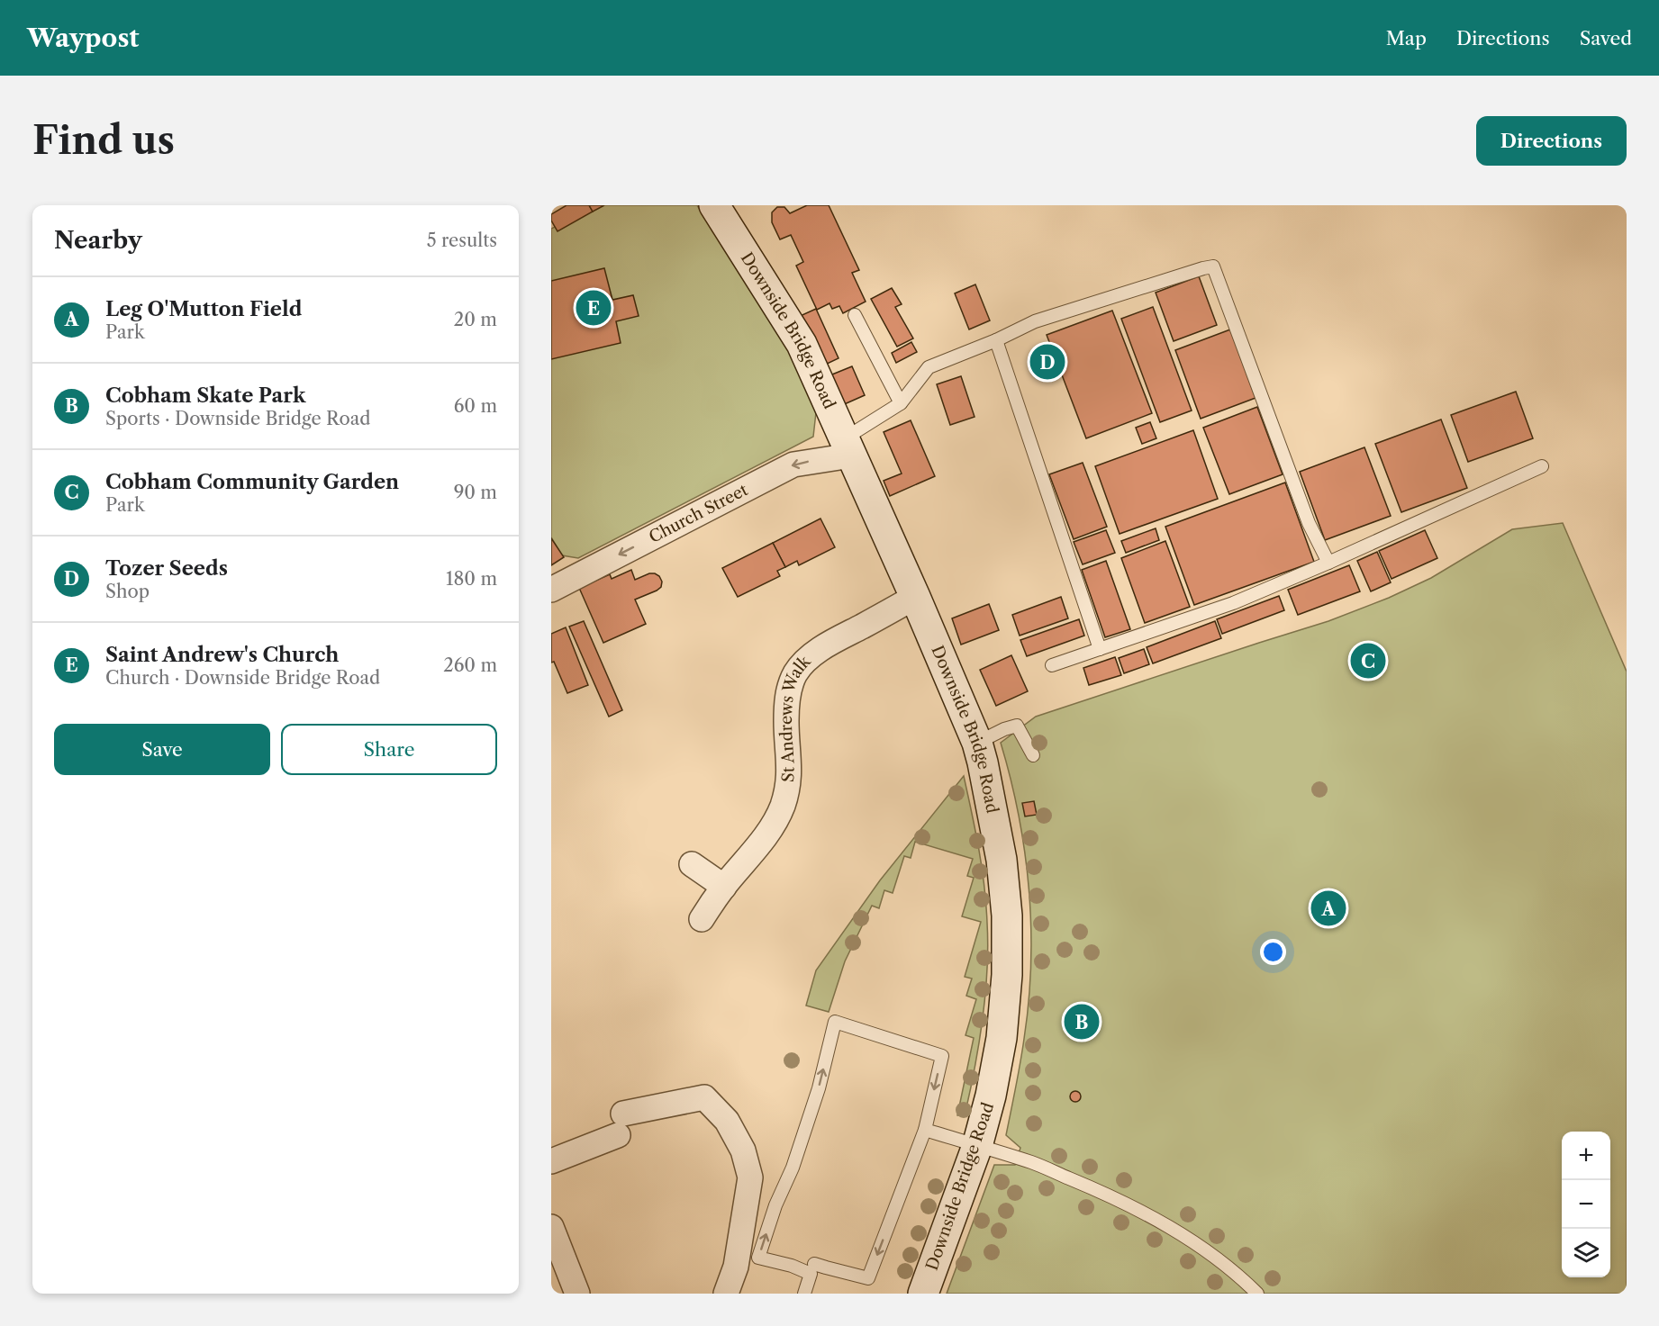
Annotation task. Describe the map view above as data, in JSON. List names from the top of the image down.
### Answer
{
  "streets": {
    "street": ["Downside Bridge Road", "Church Street", "St Andrews Walk"]
  },
  "crossings": [
    ["Downside Bridge Road", "Church Street"],
    ["Downside Bridge Road", "St Andrews Walk"]
  ],
  "one_way": ["Church Street"],
  "page": {
    "header": "Waypost",
    "nav": ["Map", "Directions", "Saved"],
    "buttons": [
      "Directions",
      ["Save", "Share"]
    ],
    "title": "Find us",
    "heading": ["Nearby", "5 results"],
    "list": [
      {
        "mark": "A",
        "name": "Leg O'Mutton Field",
        "note": "Park",
        "value": "20 m"
      },
      {
        "mark": "B",
        "name": "Cobham Skate Park",
        "note": "Sports · Downside Bridge Road",
        "value": "60 m"
      },
      {
        "mark": "C",
        "name": "Cobham Community Garden",
        "note": "Park",
        "value": "90 m"
      },
      {
        "mark": "D",
        "name": "Tozer Seeds",
        "note": "Shop",
        "value": "180 m"
      },
      {
        "mark": "E",
        "name": "Saint Andrew's Church",
        "note": "Church · Downside Bridge Road",
        "value": "260 m"
      }
    ],
    "pins": [
      "E",
      "D",
      "C",
      "A",
      "B"
    ],
    "map_buttons": ["+", "−"]
  }
}
